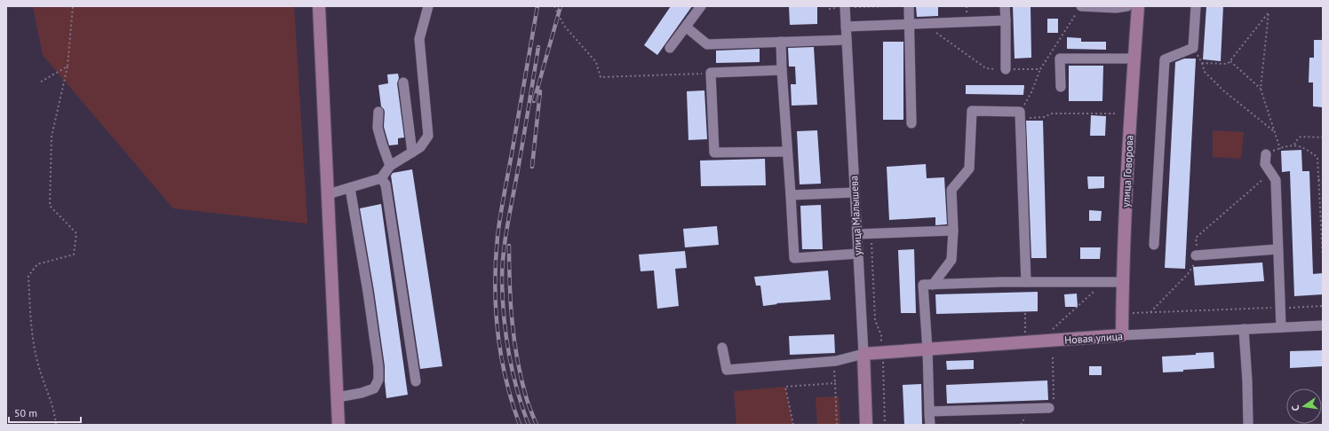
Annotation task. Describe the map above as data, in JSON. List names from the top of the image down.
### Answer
{
  "streets": {
    "main road": ["улица Говорова", "улица Малышева", "Новая улица"]
  },
  "crossings": [
    ["улица Говорова", "Новая улица"],
    ["улица Малышева", "Новая улица"]
  ],
  "scale_bar": "50 m",
  "north": "left"
}
